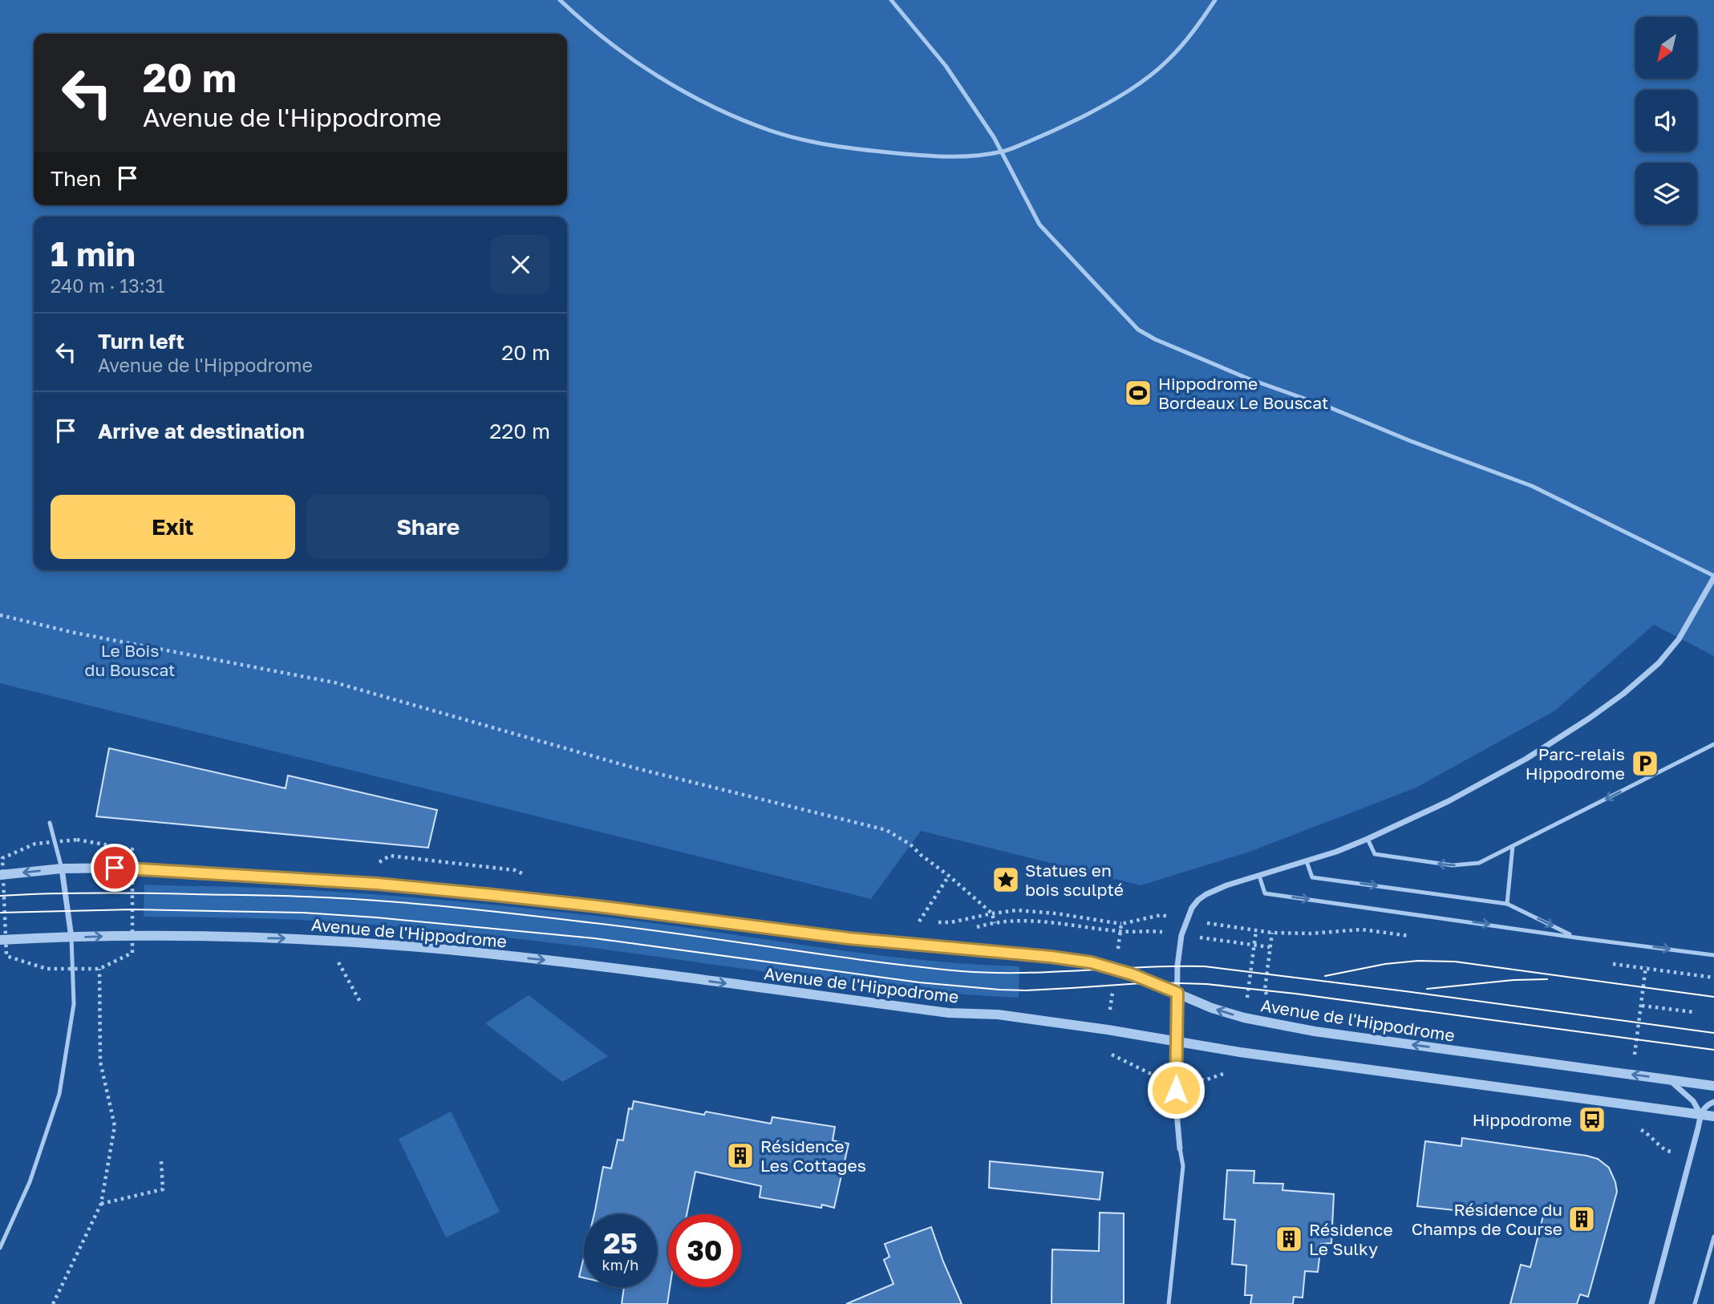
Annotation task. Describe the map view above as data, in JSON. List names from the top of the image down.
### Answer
{
  "streets": {
    "street": ["Avenue de l'Hippodrome"]
  },
  "parks": ["Le Bois du Bouscat"],
  "places": {
    "sports": ["Hippodrome Bordeaux Le Bouscat"],
    "parking": ["Parc-relais Hippodrome"],
    "place": ["Statues en bois sculpté"],
    "bus stop": ["Hippodrome"],
    "building": ["Résidence Les Cottages", "Résidence du Champs de Course", "Résidence Le Sulky"]
  },
  "north": "bottom left",
  "page": {
    "turn": ["20 m", "Avenue de l'Hippodrome"],
    "then": "Then",
    "heading": ["1 min", "240 m · 13:31"],
    "list": [
      {
        "name": "Turn left",
        "note": "Avenue de l'Hippodrome",
        "value": "20 m"
      },
      {
        "name": "Arrive at destination",
        "value": "220 m"
      }
    ],
    "buttons": ["Exit", "Share"],
    "speed": "25 km/h",
    "limit": "30"
  }
}
